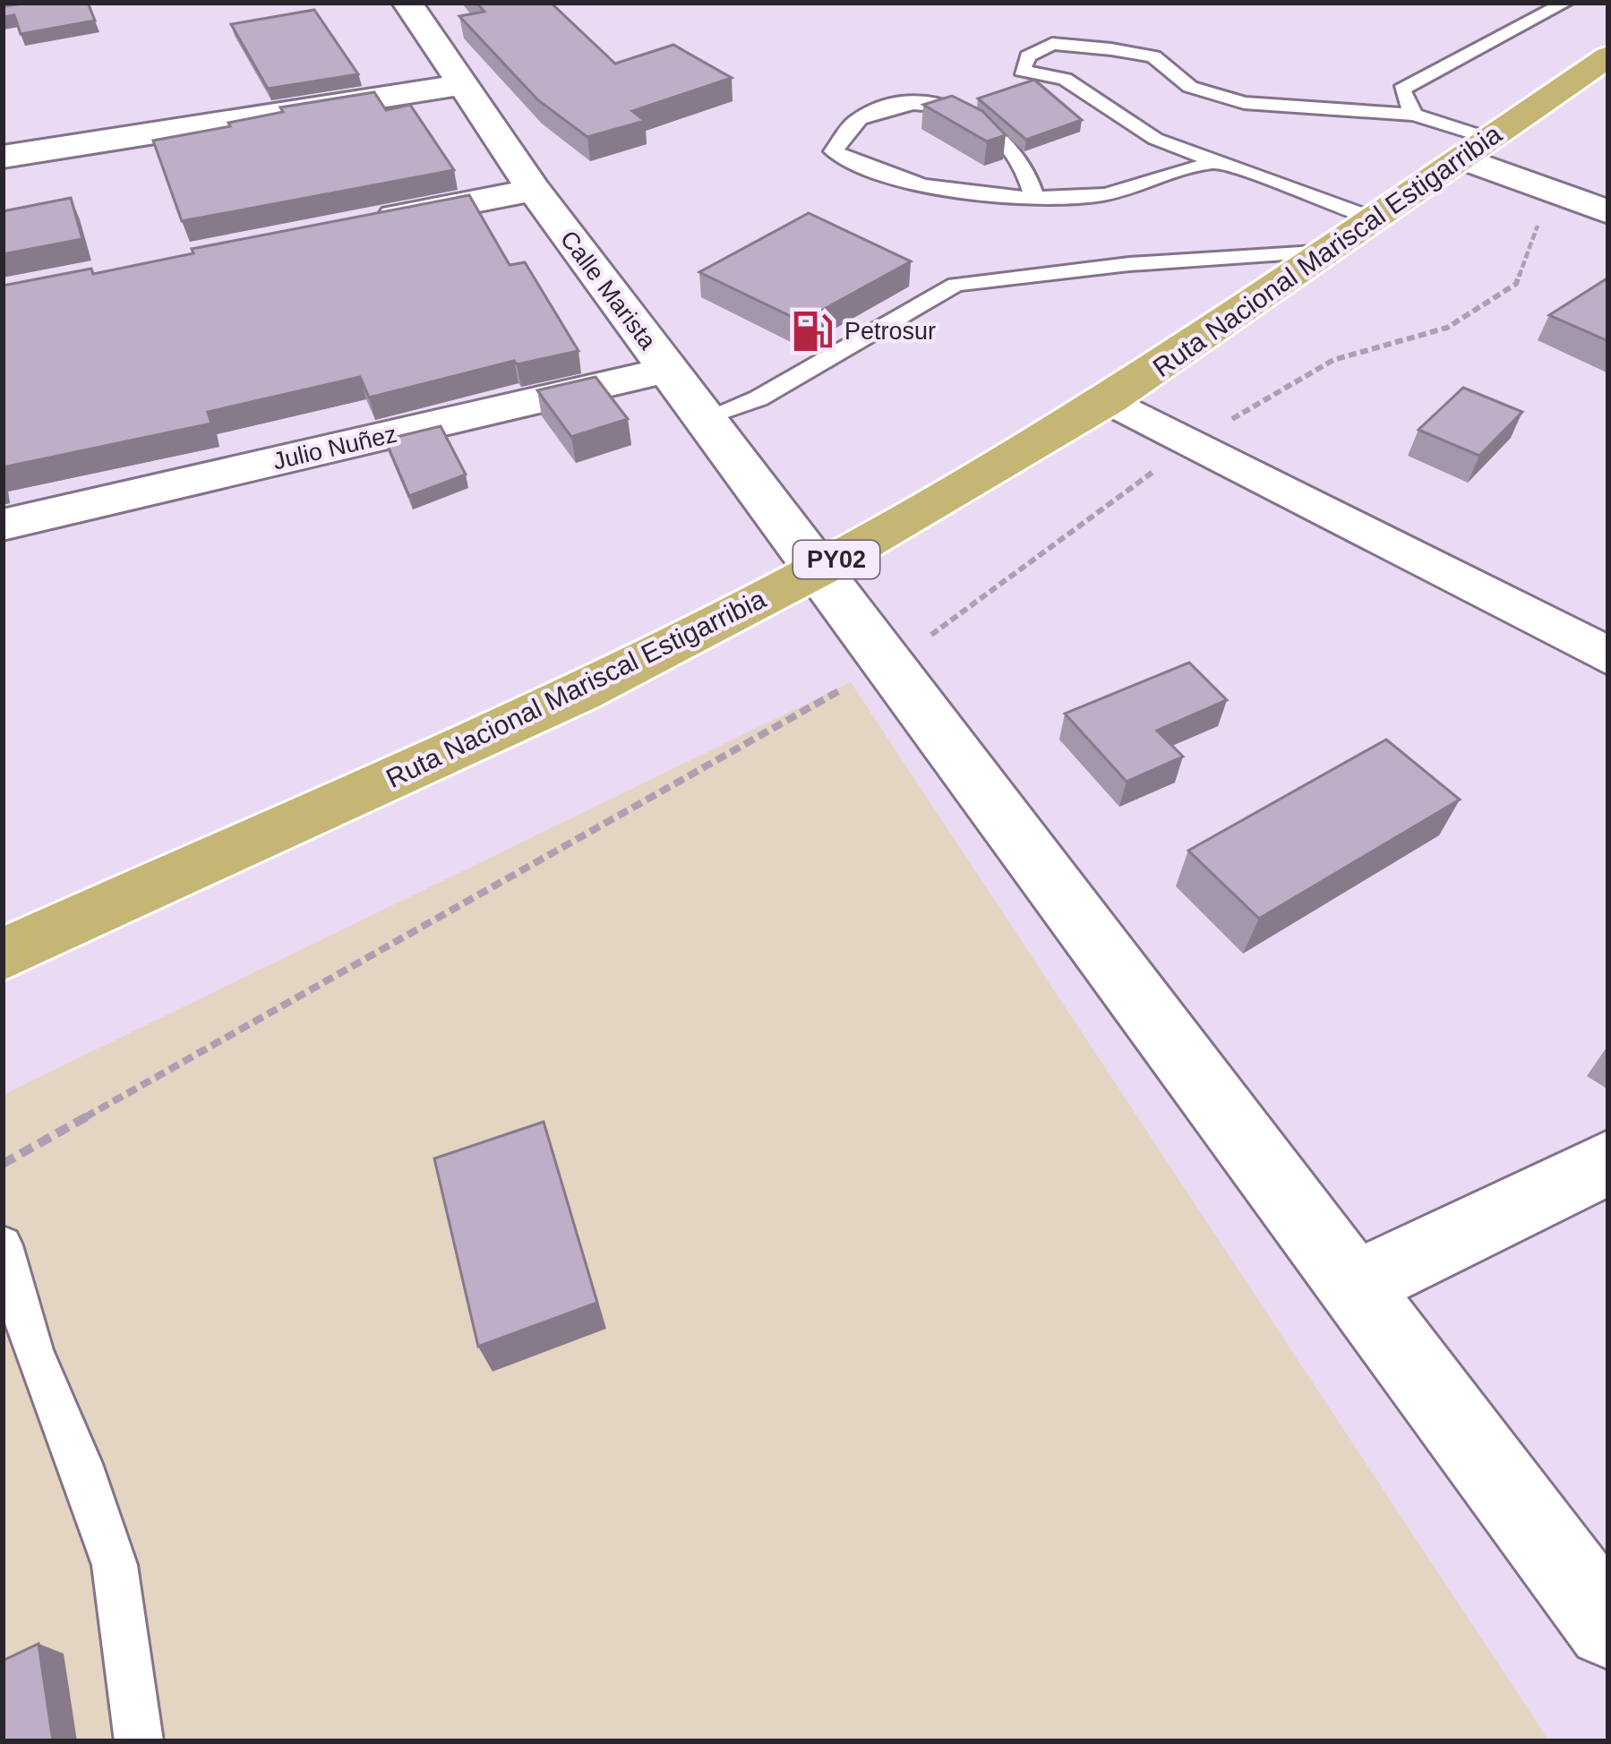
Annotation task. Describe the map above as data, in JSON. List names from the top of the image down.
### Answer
{
  "streets": {
    "main road": ["Ruta Nacional Mariscal Estigarribia", "PY02"],
    "street": ["Calle Marista", "Julio Nuñez"]
  },
  "crossings": [
    ["Ruta Nacional Mariscal Estigarribia", "Calle Marista"],
    ["Calle Marista", "Julio Nuñez"]
  ],
  "places": {
    "fuel station": ["Petrosur"]
  }
}
